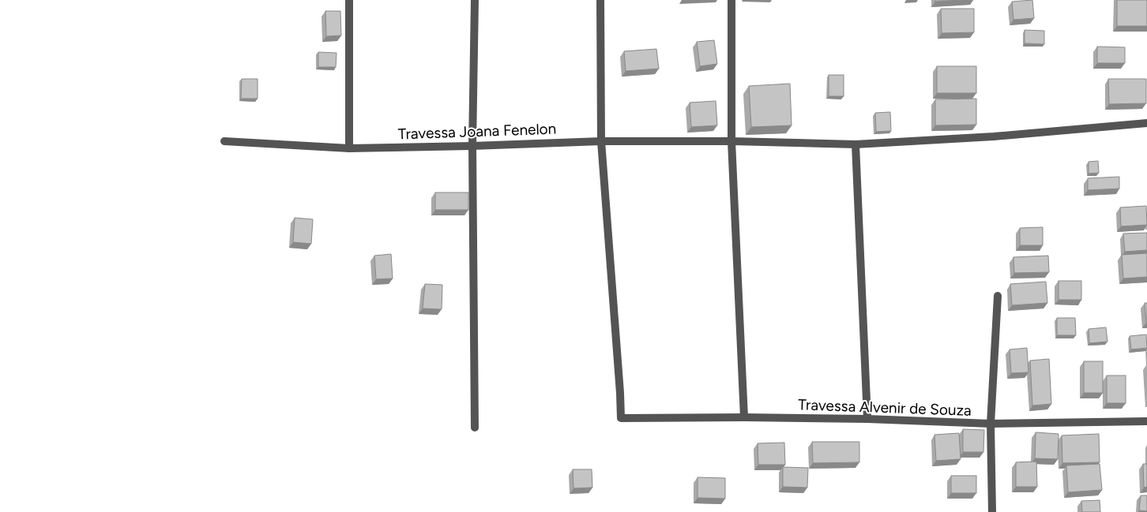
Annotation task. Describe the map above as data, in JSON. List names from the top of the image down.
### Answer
{
  "streets": {
    "street": ["Travessa Joana Fenelon", "Travessa Alvenir de Souza"]
  },
  "crossings": [
    ["Travessa Joana Fenelon", "Travessa Alvenir de Souza"]
  ]
}
